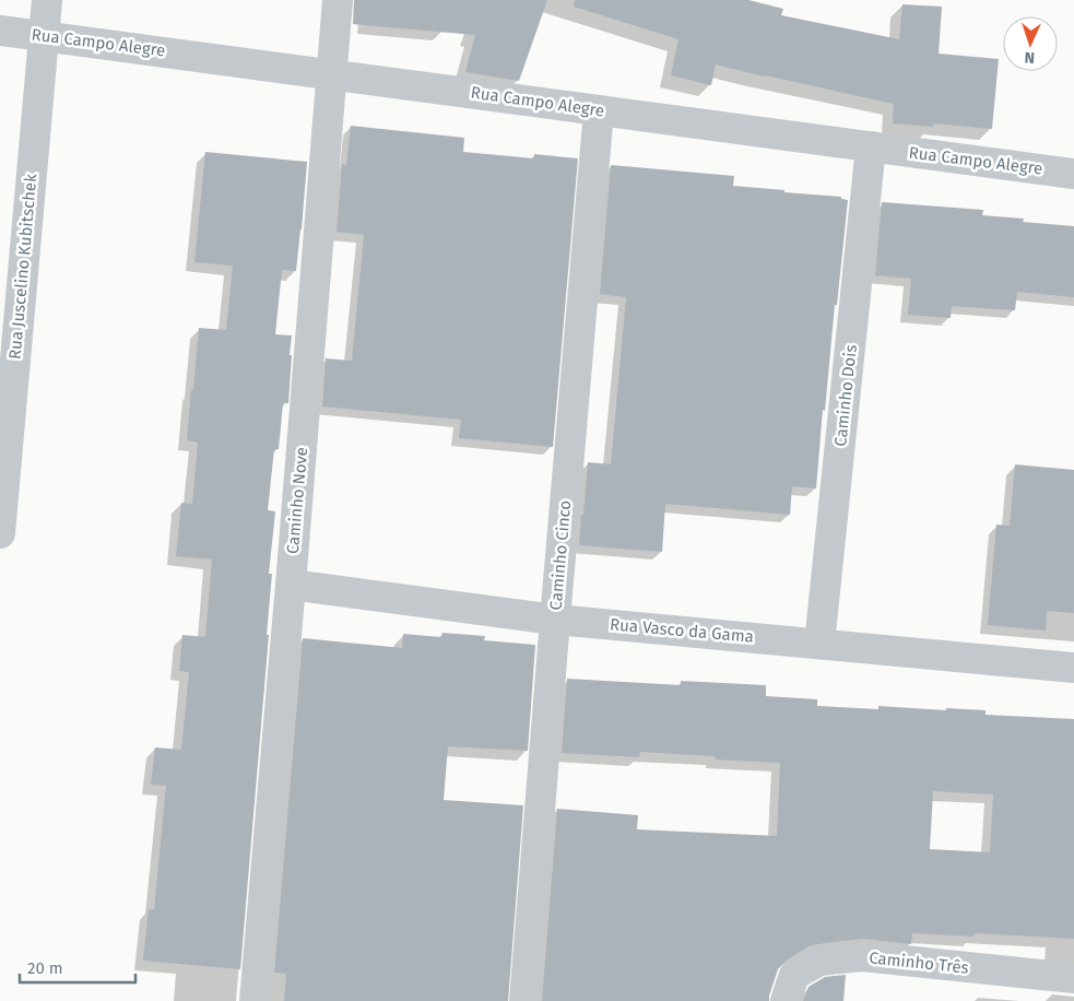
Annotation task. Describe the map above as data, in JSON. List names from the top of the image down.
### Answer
{
  "streets": {
    "street": [
      "Rua Campo Alegre",
      "Rua Juscelino Kubitschek",
      "Caminho Dois",
      "Caminho Nove",
      "Caminho Cinco",
      "Rua Vasco da Gama",
      "Caminho Três"
    ]
  },
  "crossings": [
    ["Rua Campo Alegre", "Rua Juscelino Kubitschek"],
    ["Rua Campo Alegre", "Caminho Dois"],
    ["Rua Campo Alegre", "Caminho Nove"],
    ["Rua Campo Alegre", "Caminho Cinco"],
    ["Caminho Dois", "Rua Vasco da Gama"],
    ["Caminho Nove", "Rua Vasco da Gama"],
    ["Caminho Cinco", "Rua Vasco da Gama"]
  ],
  "scale_bar": "20 m",
  "north": "bottom"
}
